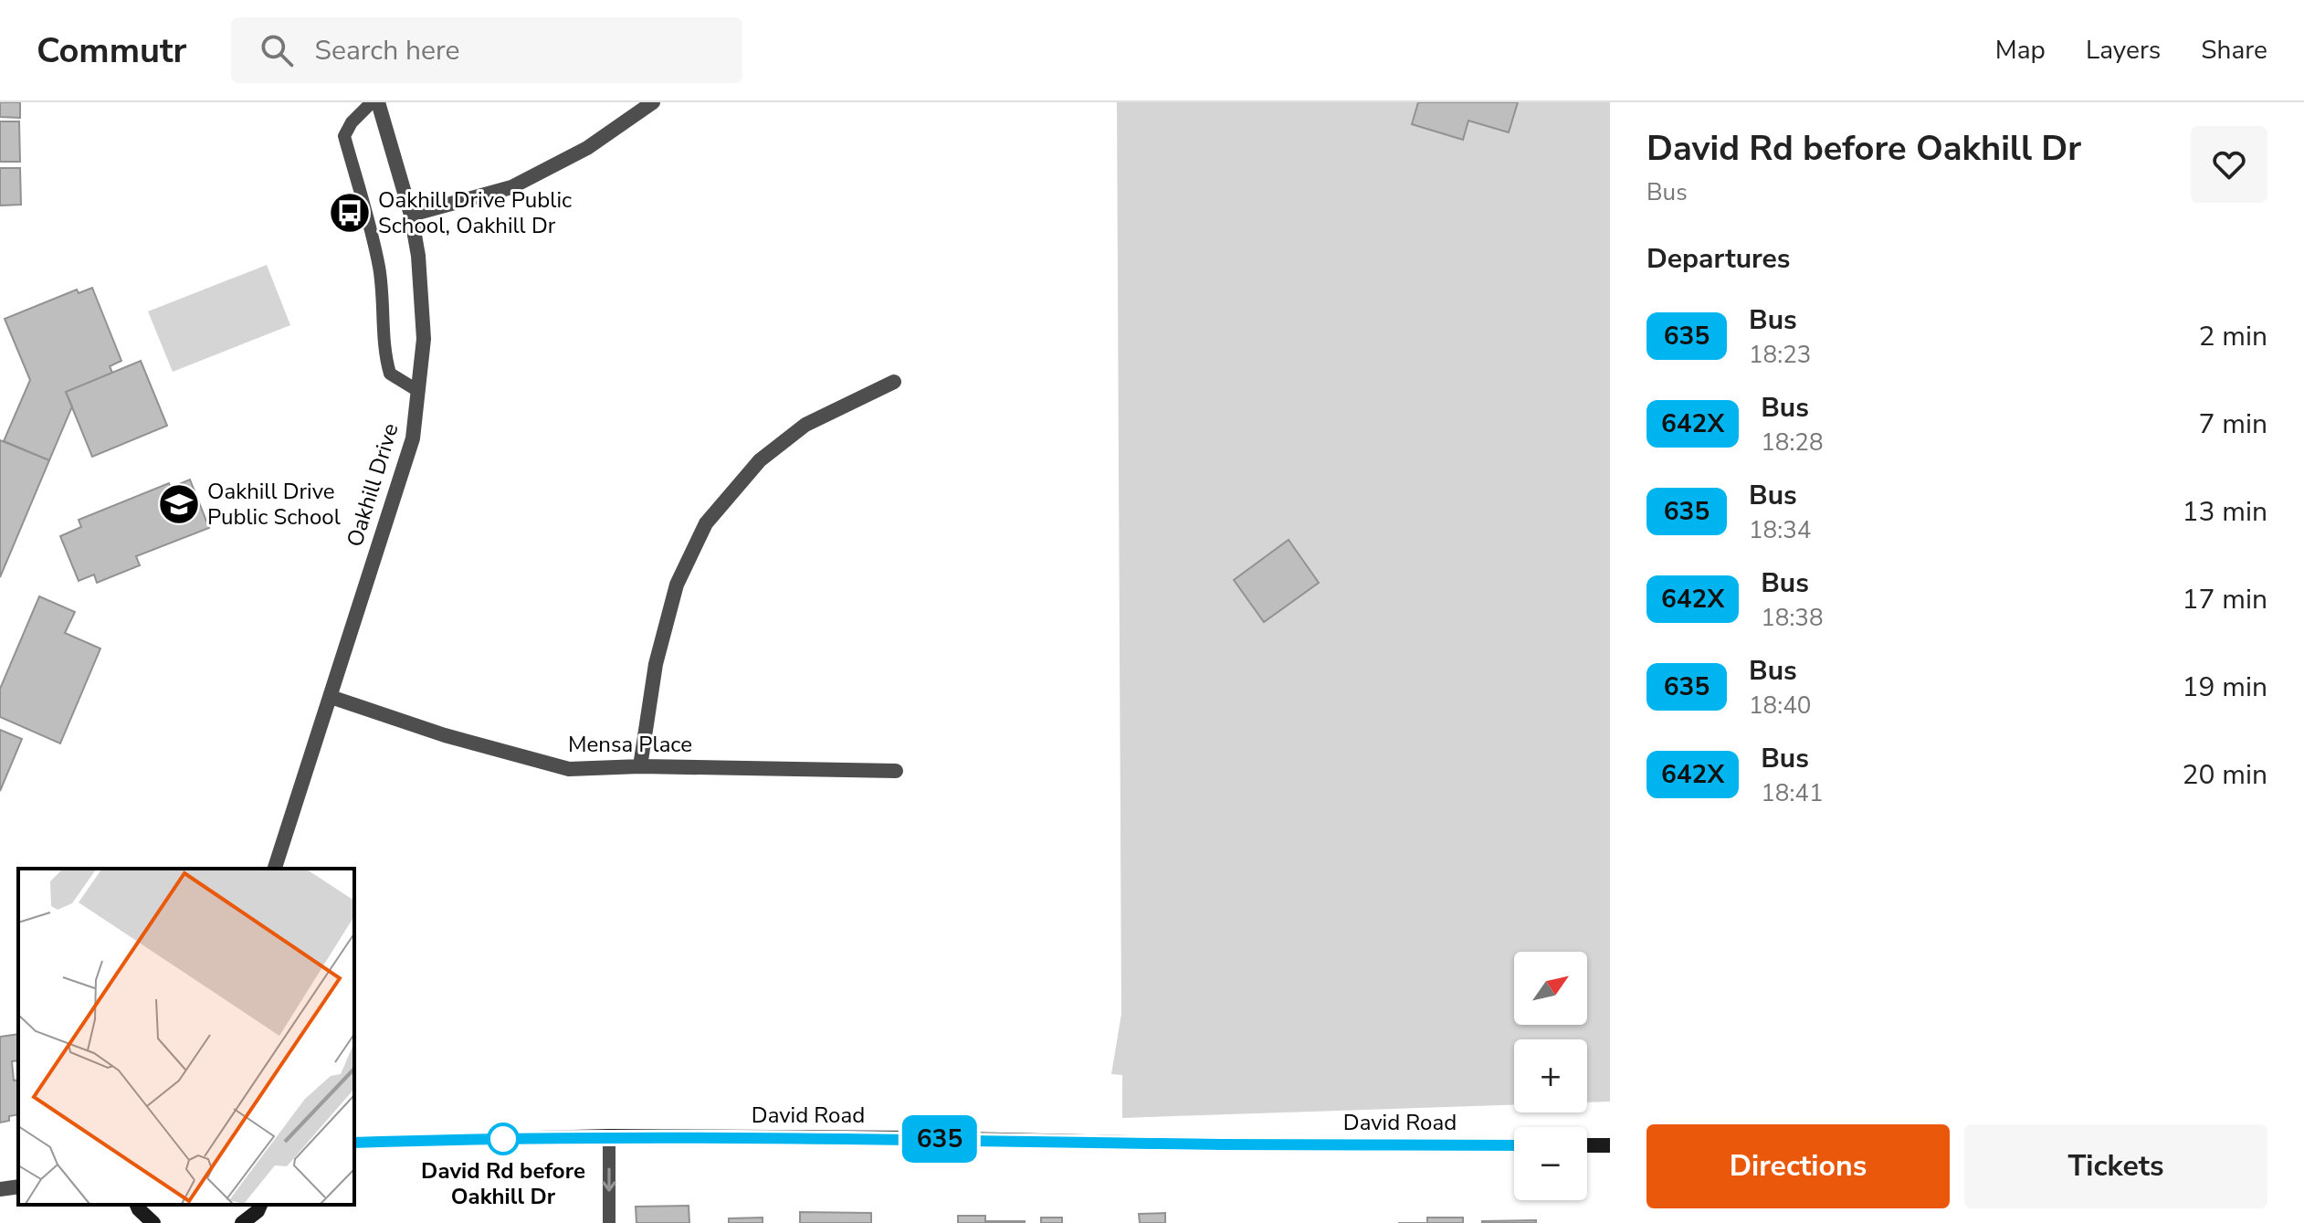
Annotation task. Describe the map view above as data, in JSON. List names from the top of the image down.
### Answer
{
  "streets": {
    "street": ["Oakhill Drive", "Mensa Place", "David Road"]
  },
  "crossings": [
    ["Oakhill Drive", "Mensa Place"]
  ],
  "places": {
    "bus stop": ["Oakhill Drive Public School, Oakhill Dr"],
    "school or university": ["Oakhill Drive Public School"],
    "other": ["David Rd before Oakhill Dr"]
  },
  "lines": ["bus line 635"],
  "north": "top right",
  "page": {
    "header": "Commutr",
    "search": "Search here",
    "nav": ["Map", "Layers", "Share"],
    "on_map": "635",
    "heading": [
      ["David Rd before Oakhill Dr", "Bus"],
      "Departures"
    ],
    "list": [
      {
        "mark": "635",
        "name": "Bus",
        "note": "18:23",
        "value": "2 min"
      },
      {
        "mark": "642X",
        "name": "Bus",
        "note": "18:28",
        "value": "7 min"
      },
      {
        "mark": "635",
        "name": "Bus",
        "note": "18:34",
        "value": "13 min"
      },
      {
        "mark": "642X",
        "name": "Bus",
        "note": "18:38",
        "value": "17 min"
      },
      {
        "mark": "635",
        "name": "Bus",
        "note": "18:40",
        "value": "19 min"
      },
      {
        "mark": "642X",
        "name": "Bus",
        "note": "18:41",
        "value": "20 min"
      }
    ],
    "map_buttons": ["+", "−"],
    "buttons": ["Directions", "Tickets"]
  }
}
